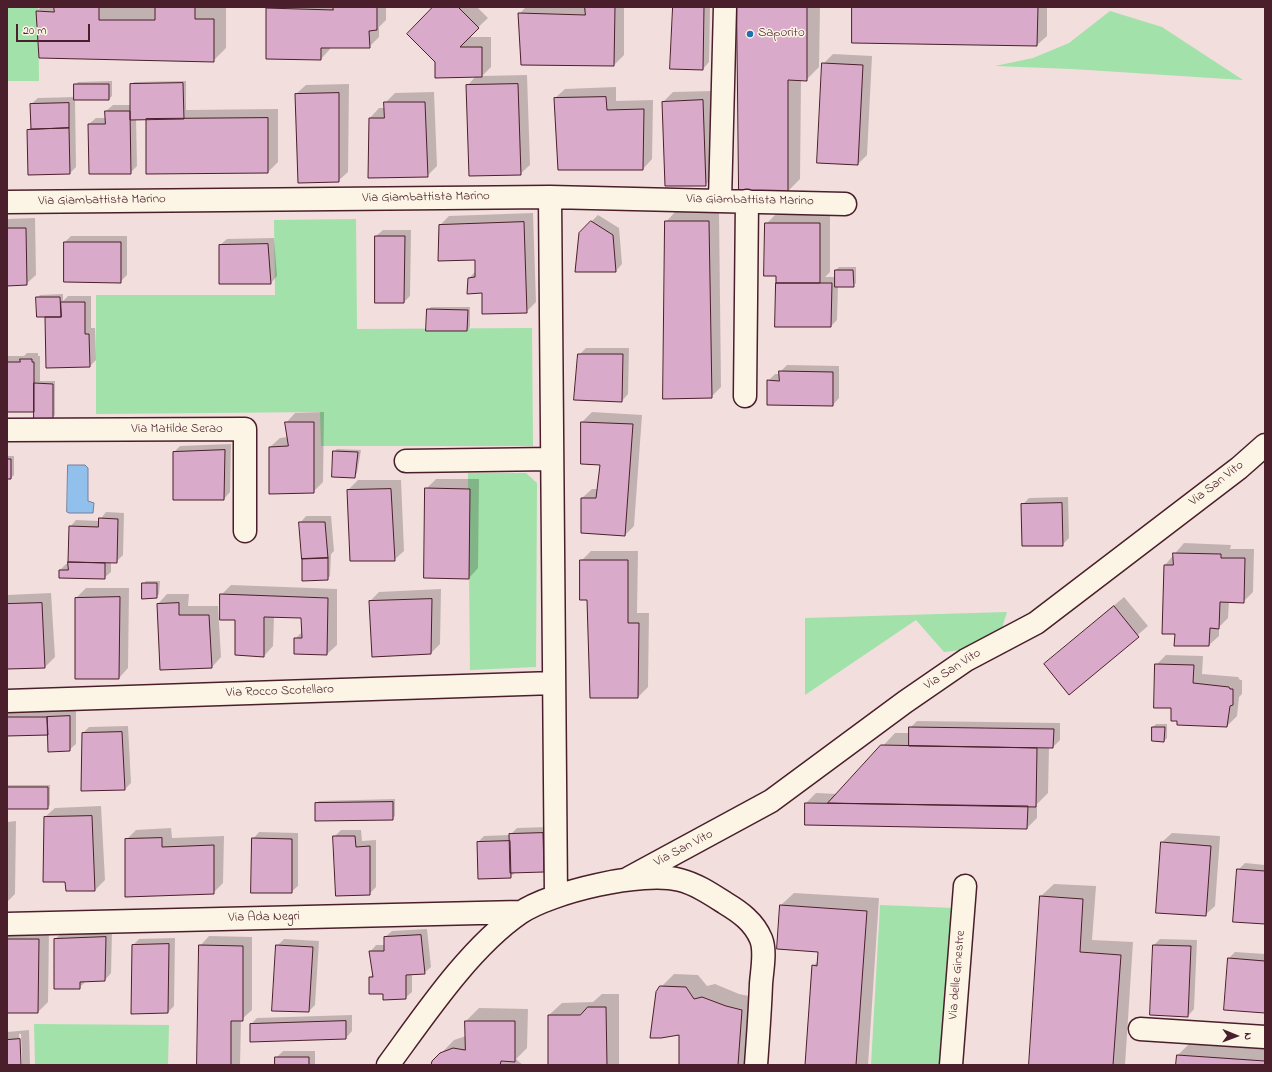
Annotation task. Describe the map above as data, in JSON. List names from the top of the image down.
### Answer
{
  "streets": {
    "street": [
      "Via Giambattista Marino",
      "Via Matilde Serao",
      "Via San Vito",
      "Via Rocco Scotellaro",
      "Via Ada Negri",
      "Via delle Ginestre"
    ]
  },
  "crossings": [
    ["Via San Vito", "Via Ada Negri"]
  ],
  "places": ["Saporito"],
  "scale_bar": "20 m",
  "north": "right"
}
